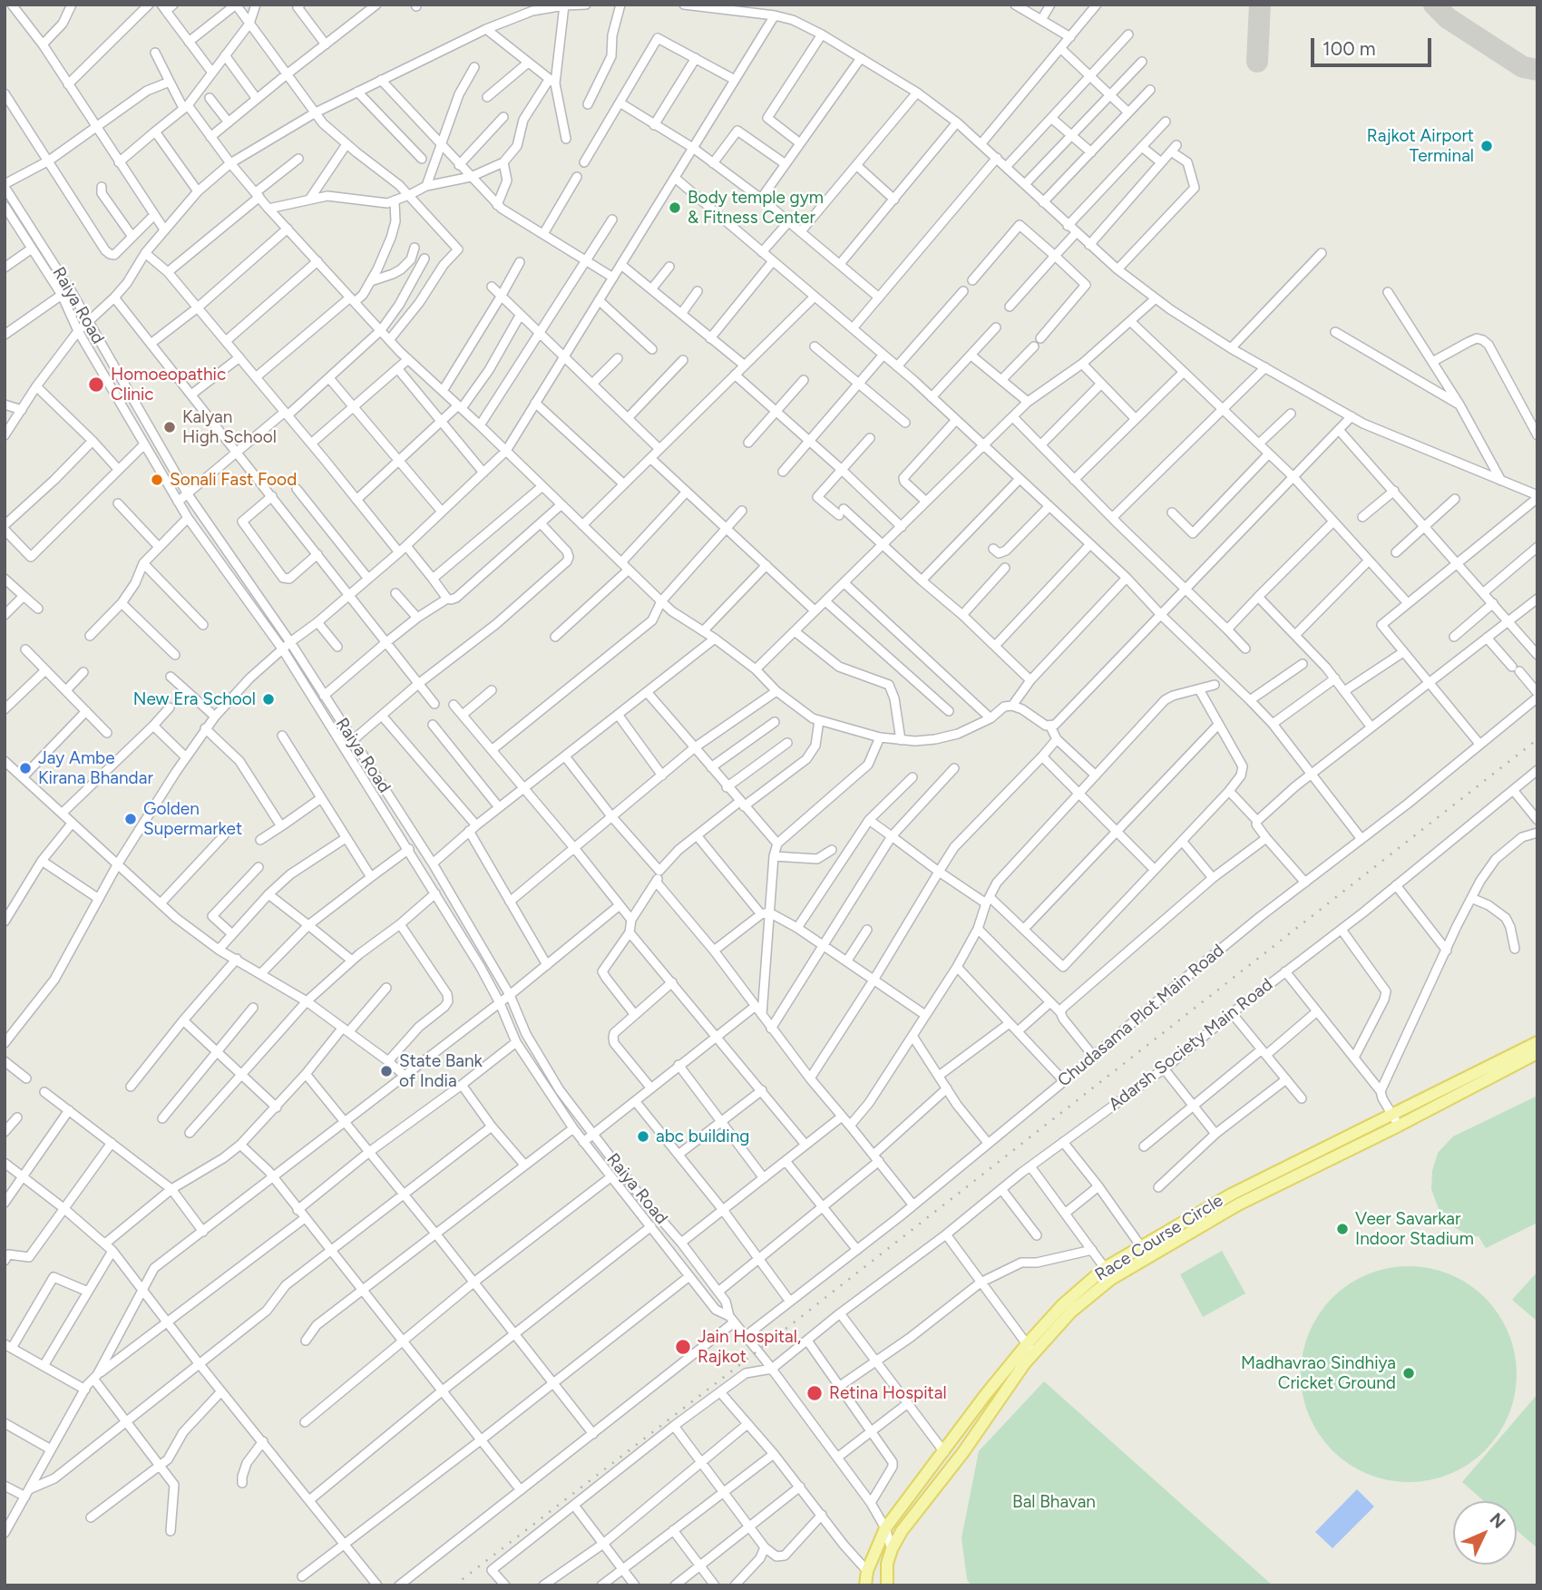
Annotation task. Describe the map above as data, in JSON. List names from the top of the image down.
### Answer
{
  "streets": {
    "main road": ["Race Course Circle"],
    "street": ["Raiya Road", "Chudasama Plot Main Road", "Adarsh Society Main Road"]
  },
  "crossings": [
    ["Raiya Road", "Chudasama Plot Main Road"],
    ["Raiya Road", "Adarsh Society Main Road"],
    ["Raiya Road", "Race Course Circle"]
  ],
  "parks": ["Bal Bhavan"],
  "places": [
    "Rajkot Airport Terminal",
    "Body temple gym & Fitness Center",
    "Homoeopathic Clinic",
    "Kalyan High School",
    "Sonali Fast Food",
    "New Era School",
    "Jay Ambe Kirana Bhandar",
    "Golden Supermarket",
    "State Bank of India",
    "abc building",
    "Veer Savarkar Indoor Stadium",
    "Jain Hospital, Rajkot",
    "Madhavrao Sindhiya Cricket Ground",
    "Retina Hospital"
  ],
  "scale_bar": "100 m",
  "north": "top right"
}
